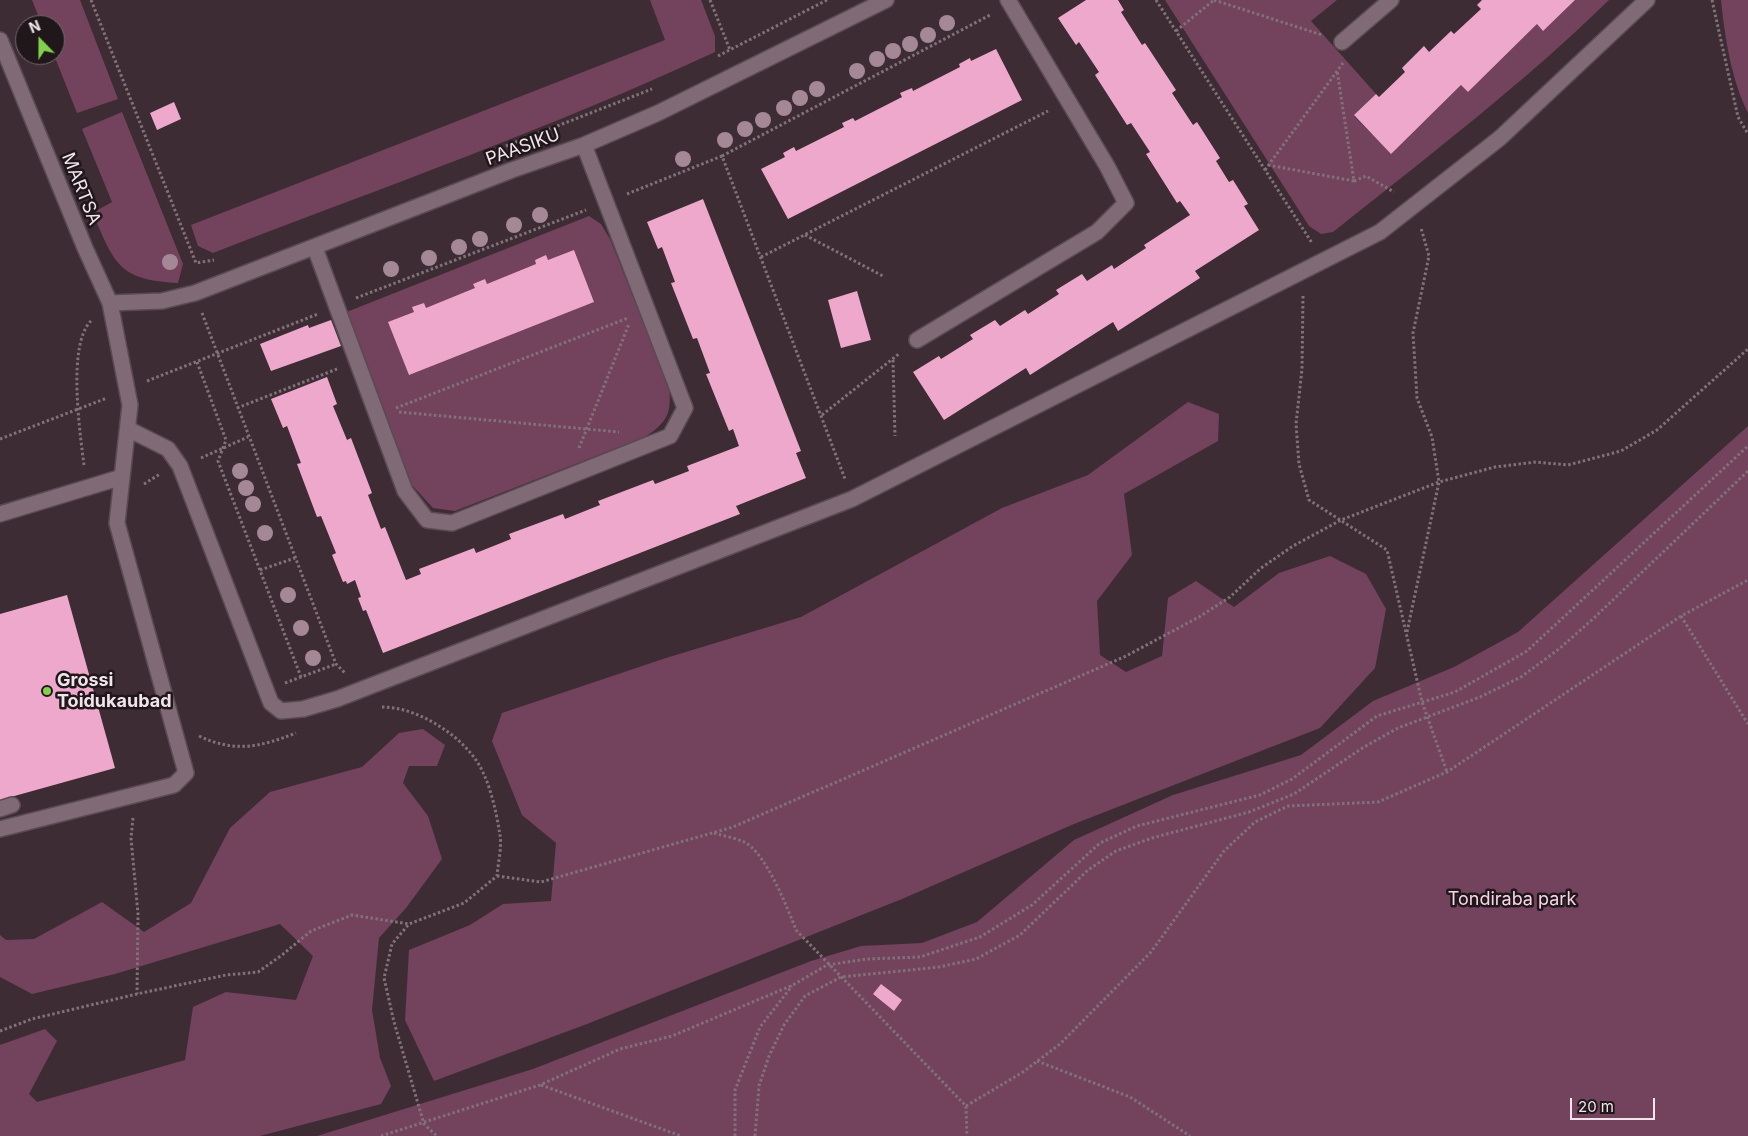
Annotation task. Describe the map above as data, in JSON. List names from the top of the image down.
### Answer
{
  "streets": {
    "street": ["PAASIKU", "MARTSA"]
  },
  "crossings": [
    ["PAASIKU", "MARTSA"]
  ],
  "parks": ["Tondiraba park"],
  "places": ["Grossi Toidukaubad"],
  "scale_bar": "20 m",
  "north": "top"
}
